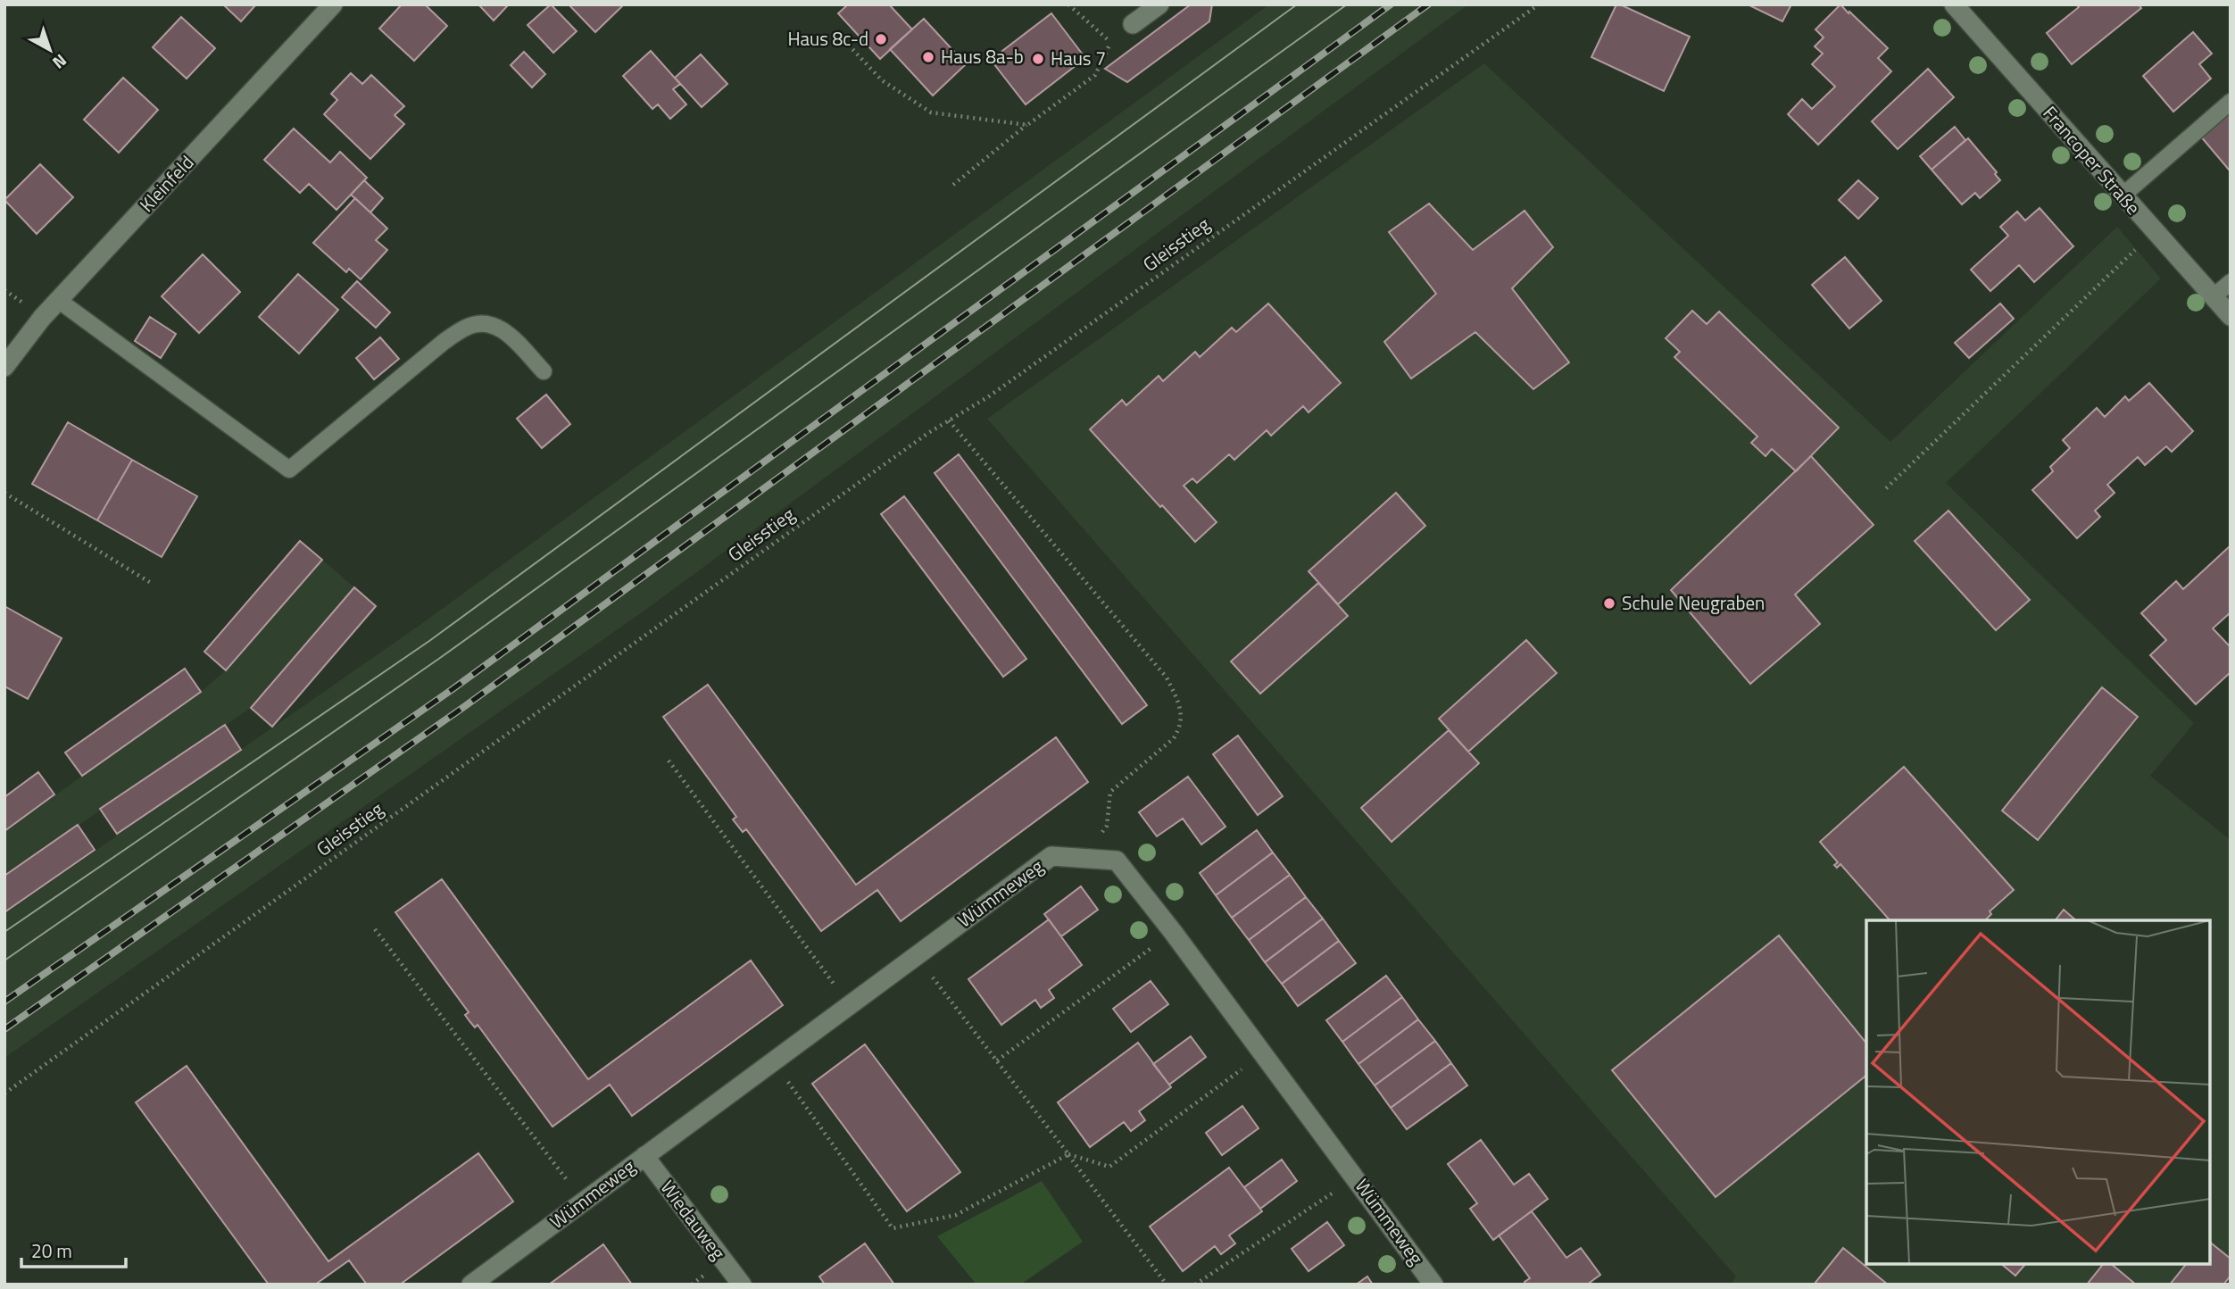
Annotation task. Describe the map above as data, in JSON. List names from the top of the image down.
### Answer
{
  "streets": {
    "street": [
      "Francoper Straße",
      "Kleinfeld",
      "Wümmeweg",
      "Wiedauweg"
    ],
    "path": ["Gleisstieg"]
  },
  "crossings": [
    ["Wümmeweg", "Wiedauweg"]
  ],
  "places": [
    "Haus 8c-d",
    "Haus 8a-b",
    "Haus 7",
    "Schule Neugraben"
  ],
  "scale_bar": "20 m",
  "north": "bottom right"
}
